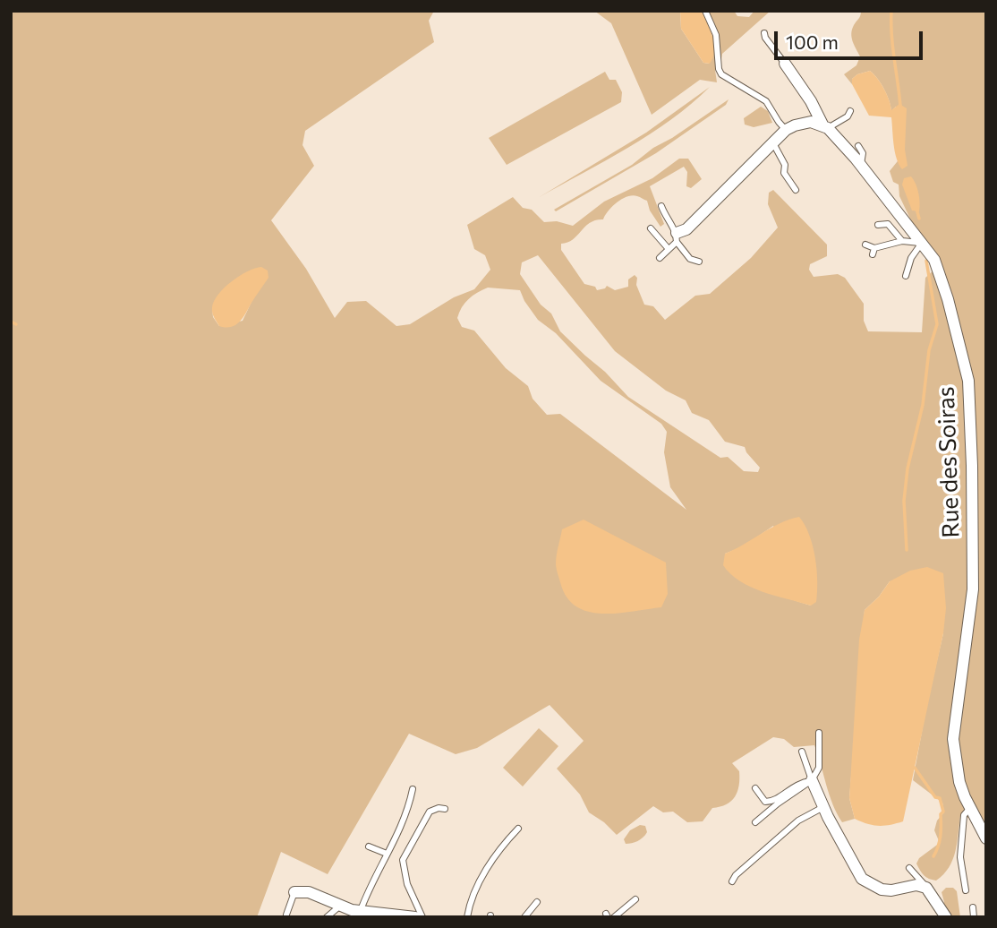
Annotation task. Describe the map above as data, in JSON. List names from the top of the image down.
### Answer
{
  "streets": {
    "street": ["Rue des Soiras"]
  },
  "scale_bar": "100 m"
}
